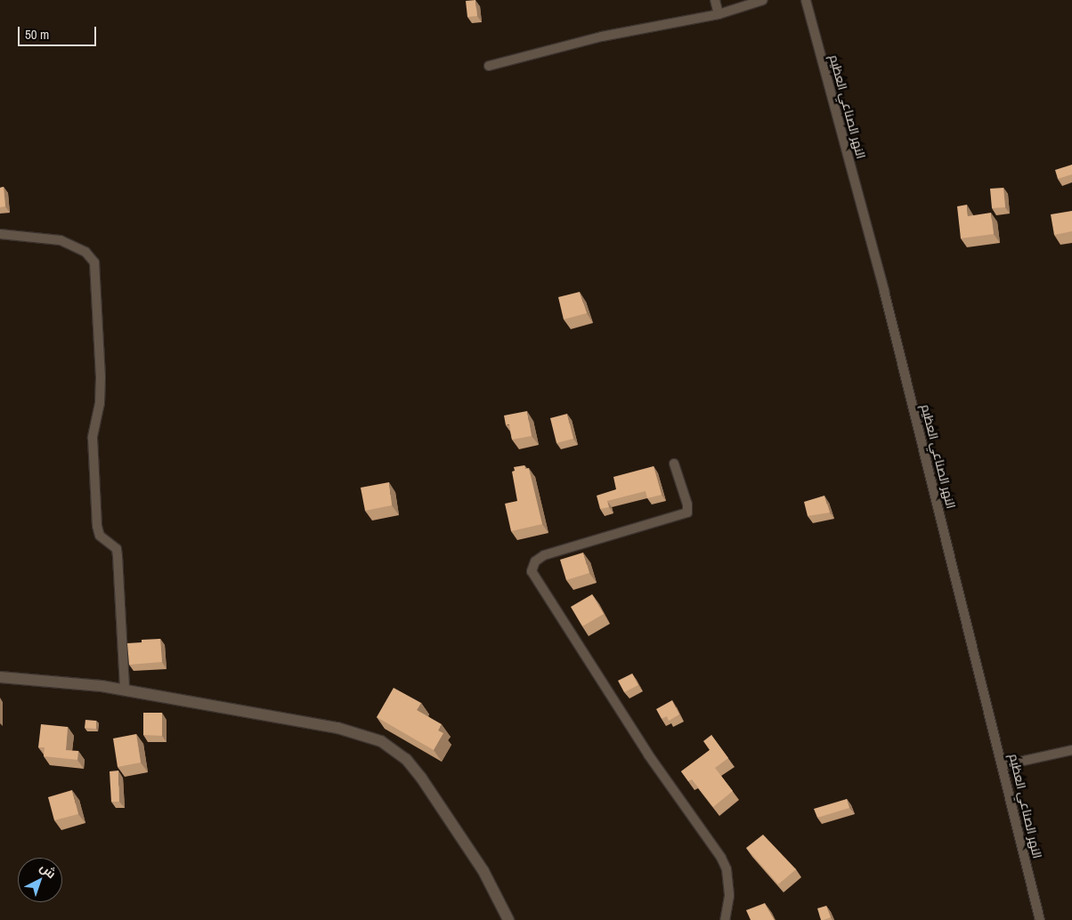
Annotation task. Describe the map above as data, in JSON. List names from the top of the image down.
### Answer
{
  "streets": {
    "street": ["النهر الصناعي العظيم"]
  },
  "scale_bar": "50 m",
  "north": "top right"
}
